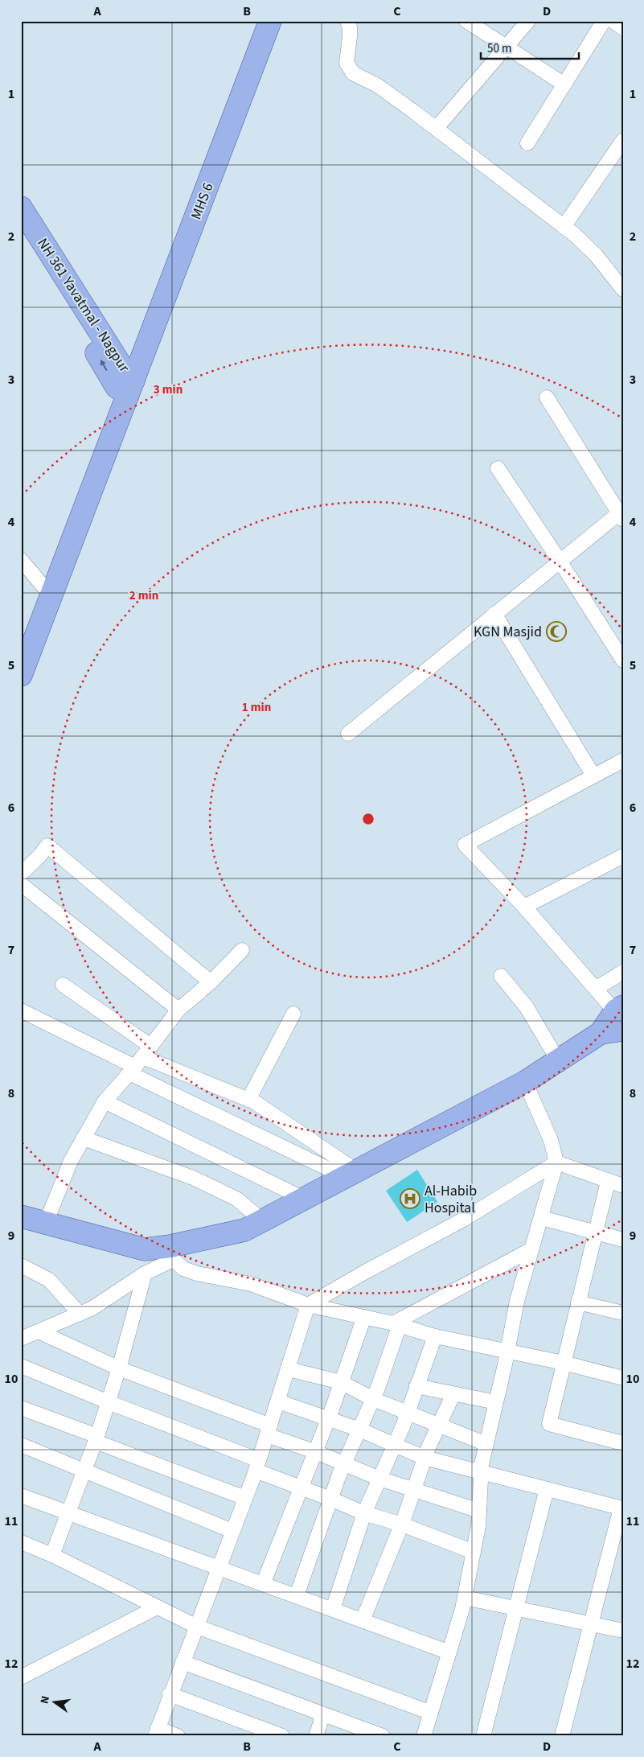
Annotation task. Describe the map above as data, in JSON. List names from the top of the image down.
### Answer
{
  "streets": {
    "main road": ["MHS 6", "NH 361 Yavatmal - Nagpur"]
  },
  "crossings": [
    ["MHS 6", "NH 361 Yavatmal - Nagpur"]
  ],
  "places": {
    "mosque": ["KGN Masjid"],
    "hospital": ["Al-Habib Hospital"]
  },
  "scale_bar": "50 m",
  "north": "left",
  "grid": {
    "columns": [
      "A",
      "B",
      "C",
      "D"
    ],
    "rows": [
      "1",
      "2",
      "3",
      "4",
      "5",
      "6",
      "7",
      "8",
      "9",
      "10",
      "11",
      "12"
    ]
  },
  "rings": ["3 min", "2 min", "1 min"]
}
